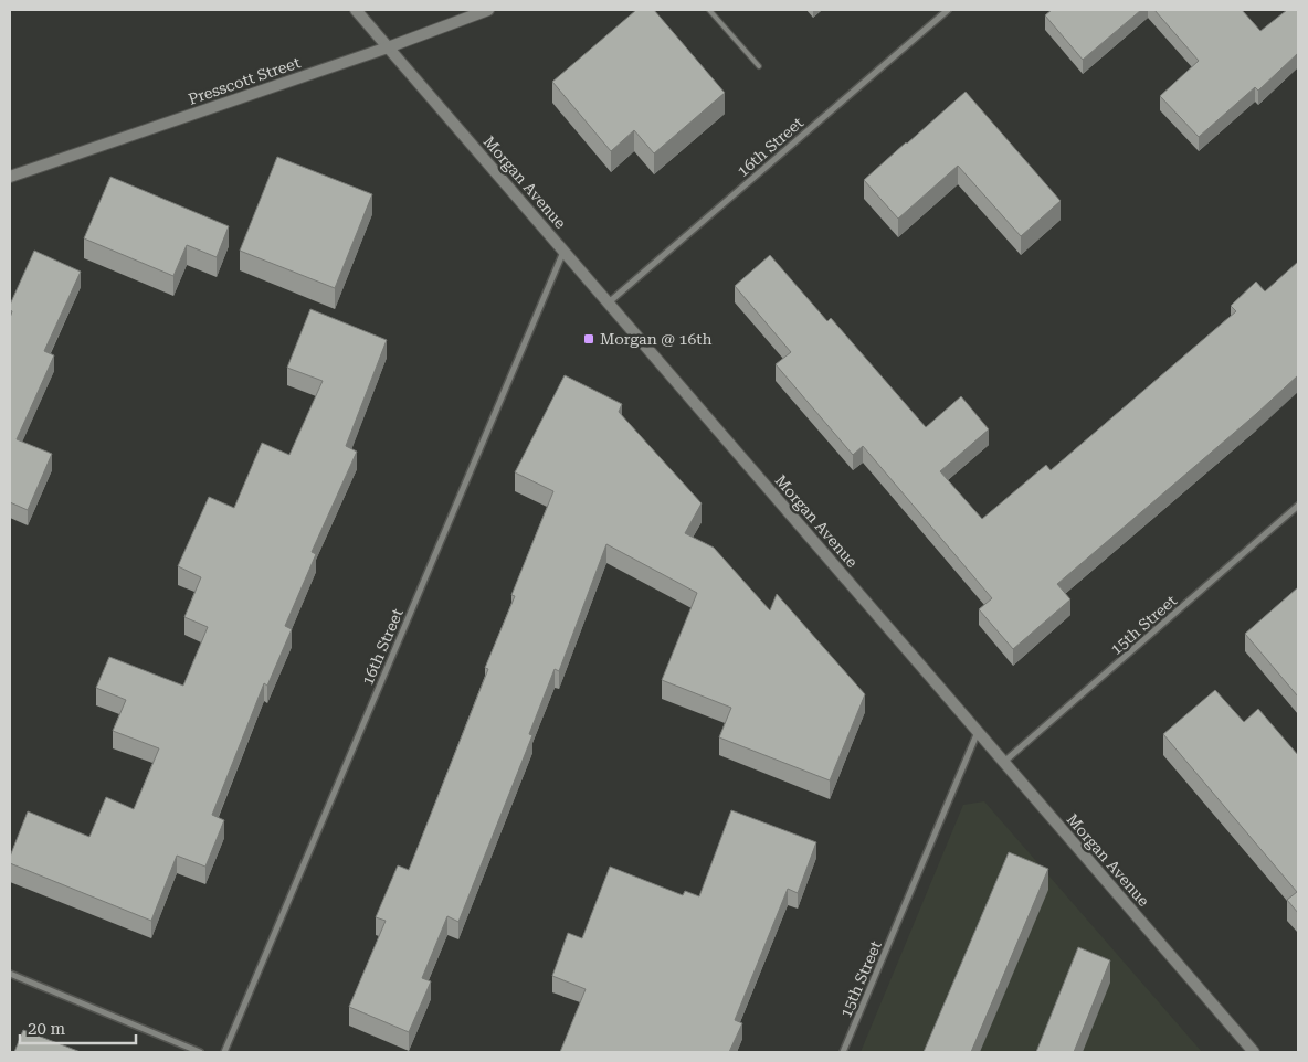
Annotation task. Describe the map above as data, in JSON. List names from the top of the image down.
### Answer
{
  "streets": {
    "main road": ["Presscott Street", "Morgan Avenue"],
    "street": ["16th Street", "15th Street"]
  },
  "crossings": [
    ["Presscott Street", "Morgan Avenue"],
    ["16th Street", "Morgan Avenue"],
    ["Morgan Avenue", "15th Street"]
  ],
  "places": {
    "transit": ["Morgan @ 16th"]
  },
  "scale_bar": "20 m"
}
